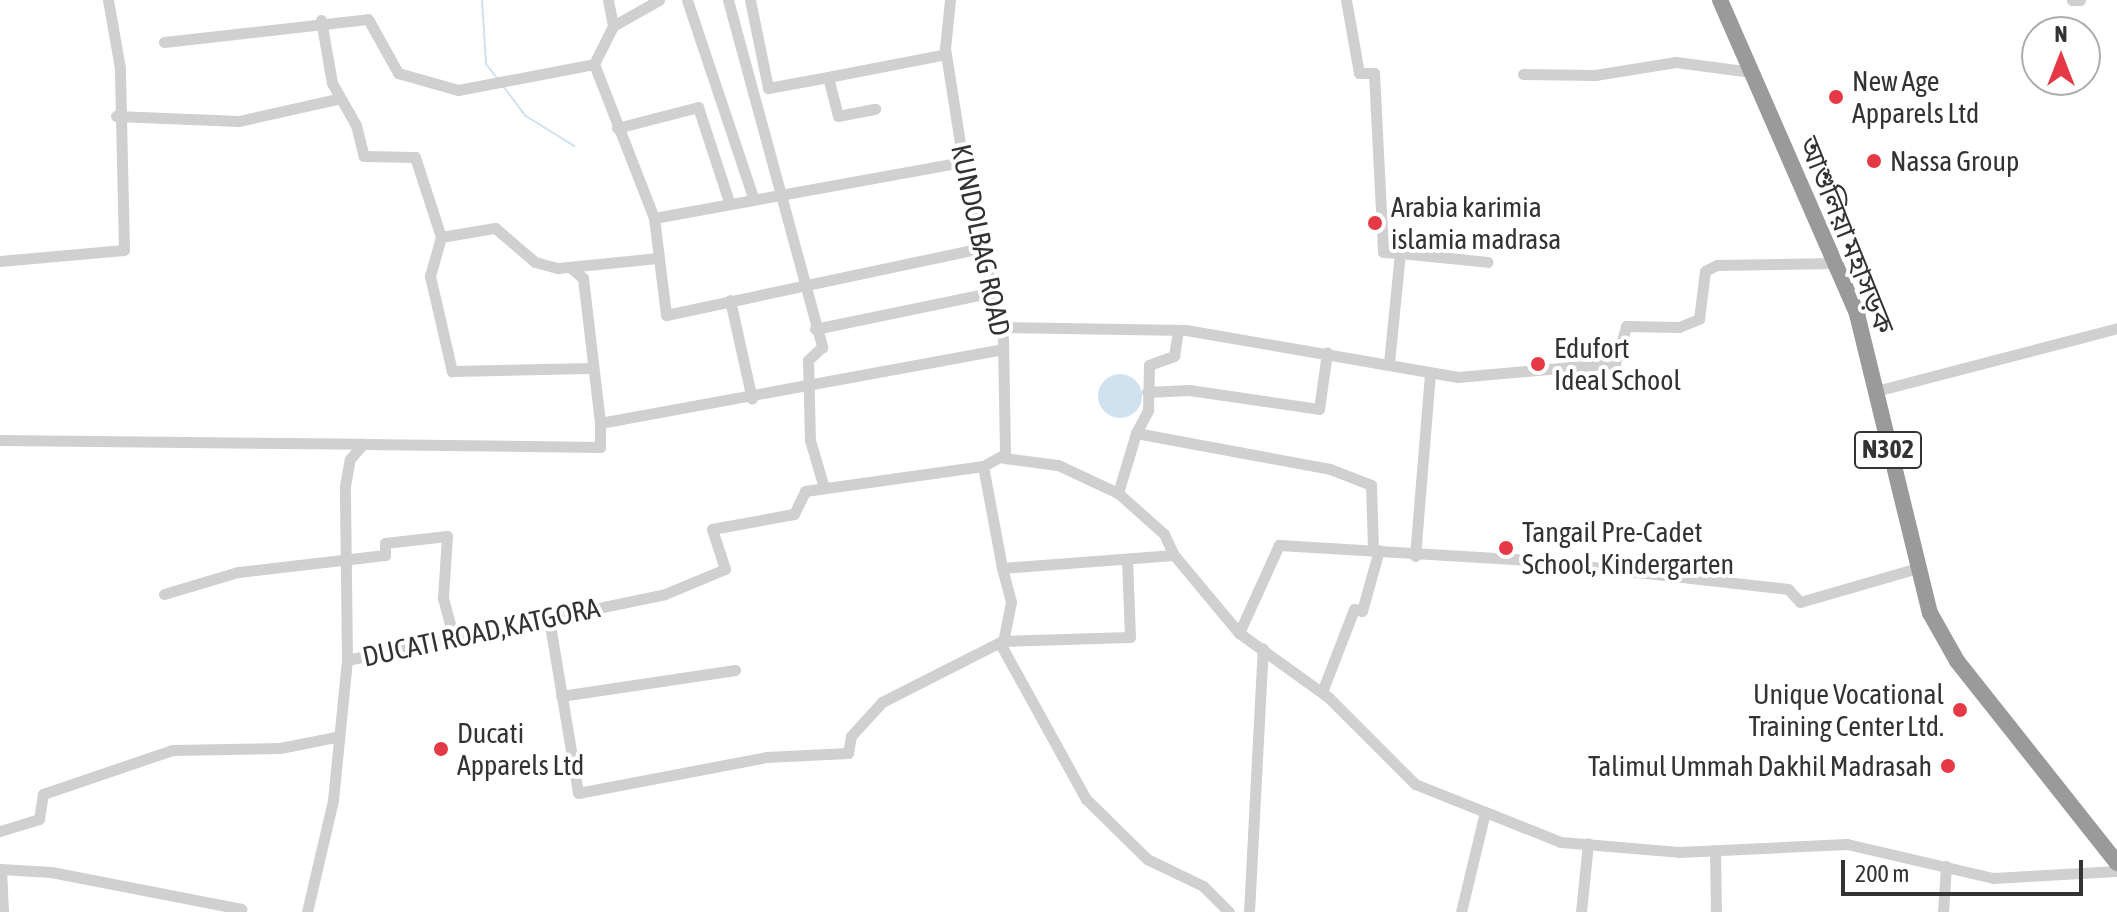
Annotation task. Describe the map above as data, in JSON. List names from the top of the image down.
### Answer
{
  "streets": {
    "highway": ["আশুলিয়া মহাসড়ক", "N302"],
    "street": ["KUNDOLBAG ROAD", "DUCATI ROAD,KATGORA"]
  },
  "places": [
    "New Age Apparels Ltd",
    "Nassa Group",
    "Arabia karimia islamia madrasa",
    "Edufort Ideal School",
    "Tangail Pre-Cadet School, Kindergarten",
    "Unique Vocational Training Center Ltd.",
    "Ducati Apparels Ltd",
    "Talimul Ummah Dakhil Madrasah"
  ],
  "scale_bar": "200 m",
  "north": "top"
}
